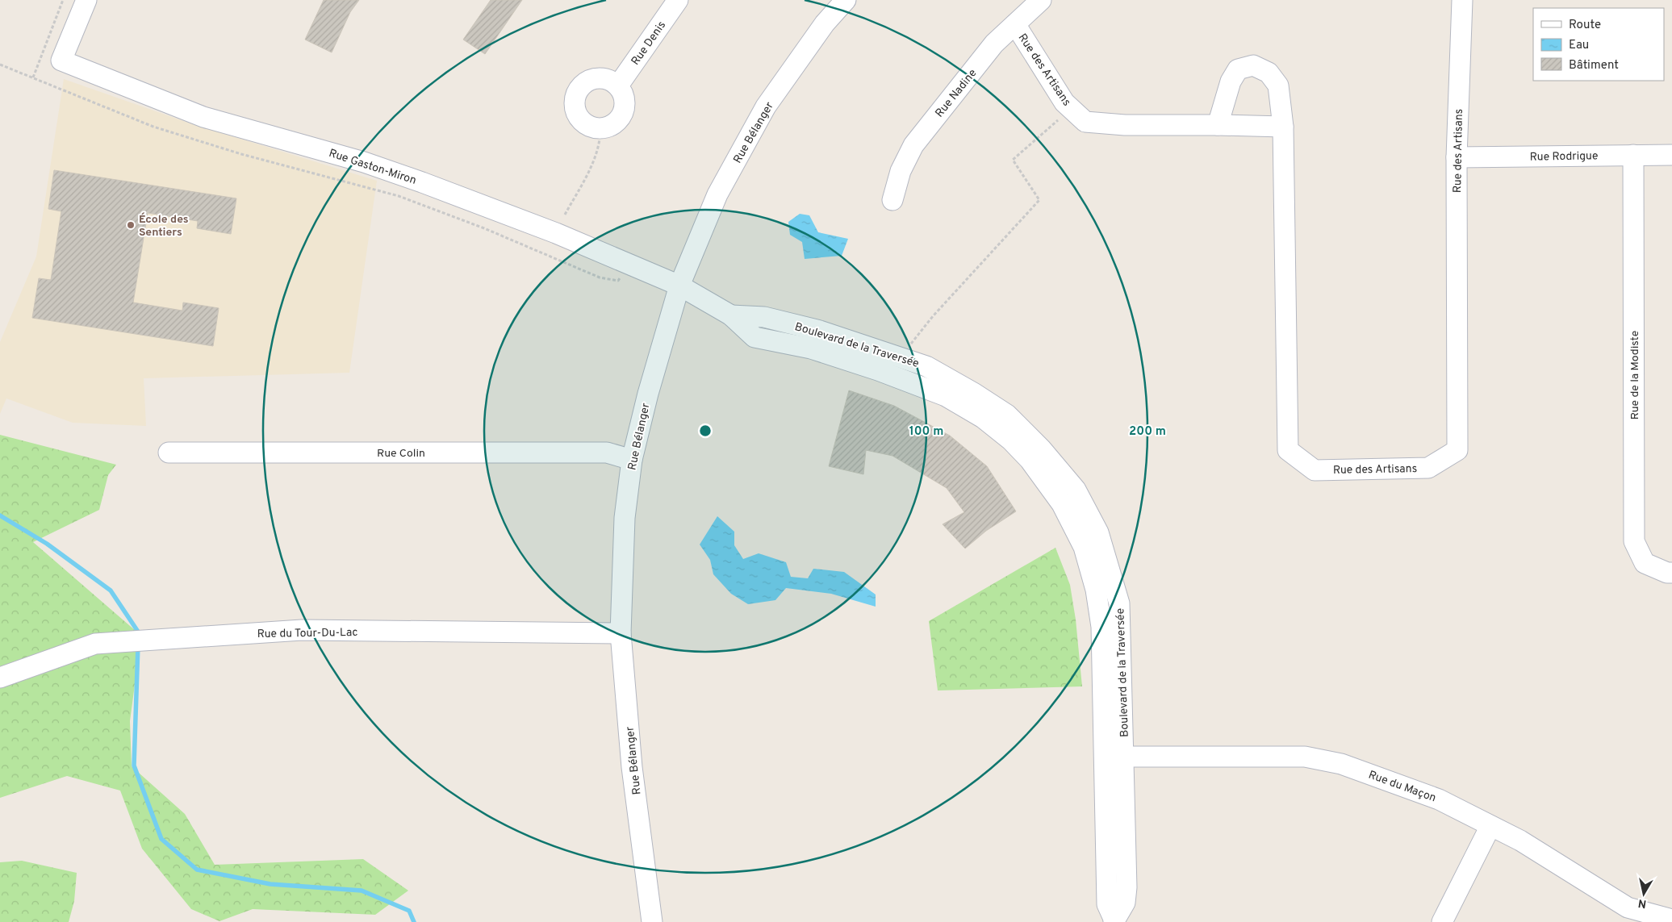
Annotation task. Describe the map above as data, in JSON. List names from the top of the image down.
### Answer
{
  "streets": {
    "street": [
      "Rue Denis",
      "Rue des Artisans",
      "Rue Nadine",
      "Rue Bélanger",
      "Rue Rodrigue",
      "Rue Gaston-Miron",
      "Boulevard de la Traversée",
      "Rue de la Modiste",
      "Rue Colin",
      "Rue du Tour-Du-Lac",
      "Rue du Maçon"
    ]
  },
  "crossings": [
    ["Rue des Artisans", "Rue Nadine"],
    ["Rue des Artisans", "Rue Rodrigue"],
    ["Rue Bélanger", "Rue Gaston-Miron"],
    ["Rue Bélanger", "Boulevard de la Traversée"],
    ["Rue Bélanger", "Rue Colin"],
    ["Rue Bélanger", "Rue du Tour-Du-Lac"],
    ["Rue Rodrigue", "Rue de la Modiste"],
    ["Rue Gaston-Miron", "Boulevard de la Traversée"],
    ["Boulevard de la Traversée", "Rue du Maçon"]
  ],
  "places": ["École des Sentiers"],
  "legend": ["Route", "Eau", "Bâtiment"],
  "north": "bottom",
  "rings": ["100 m", "200 m"]
}
